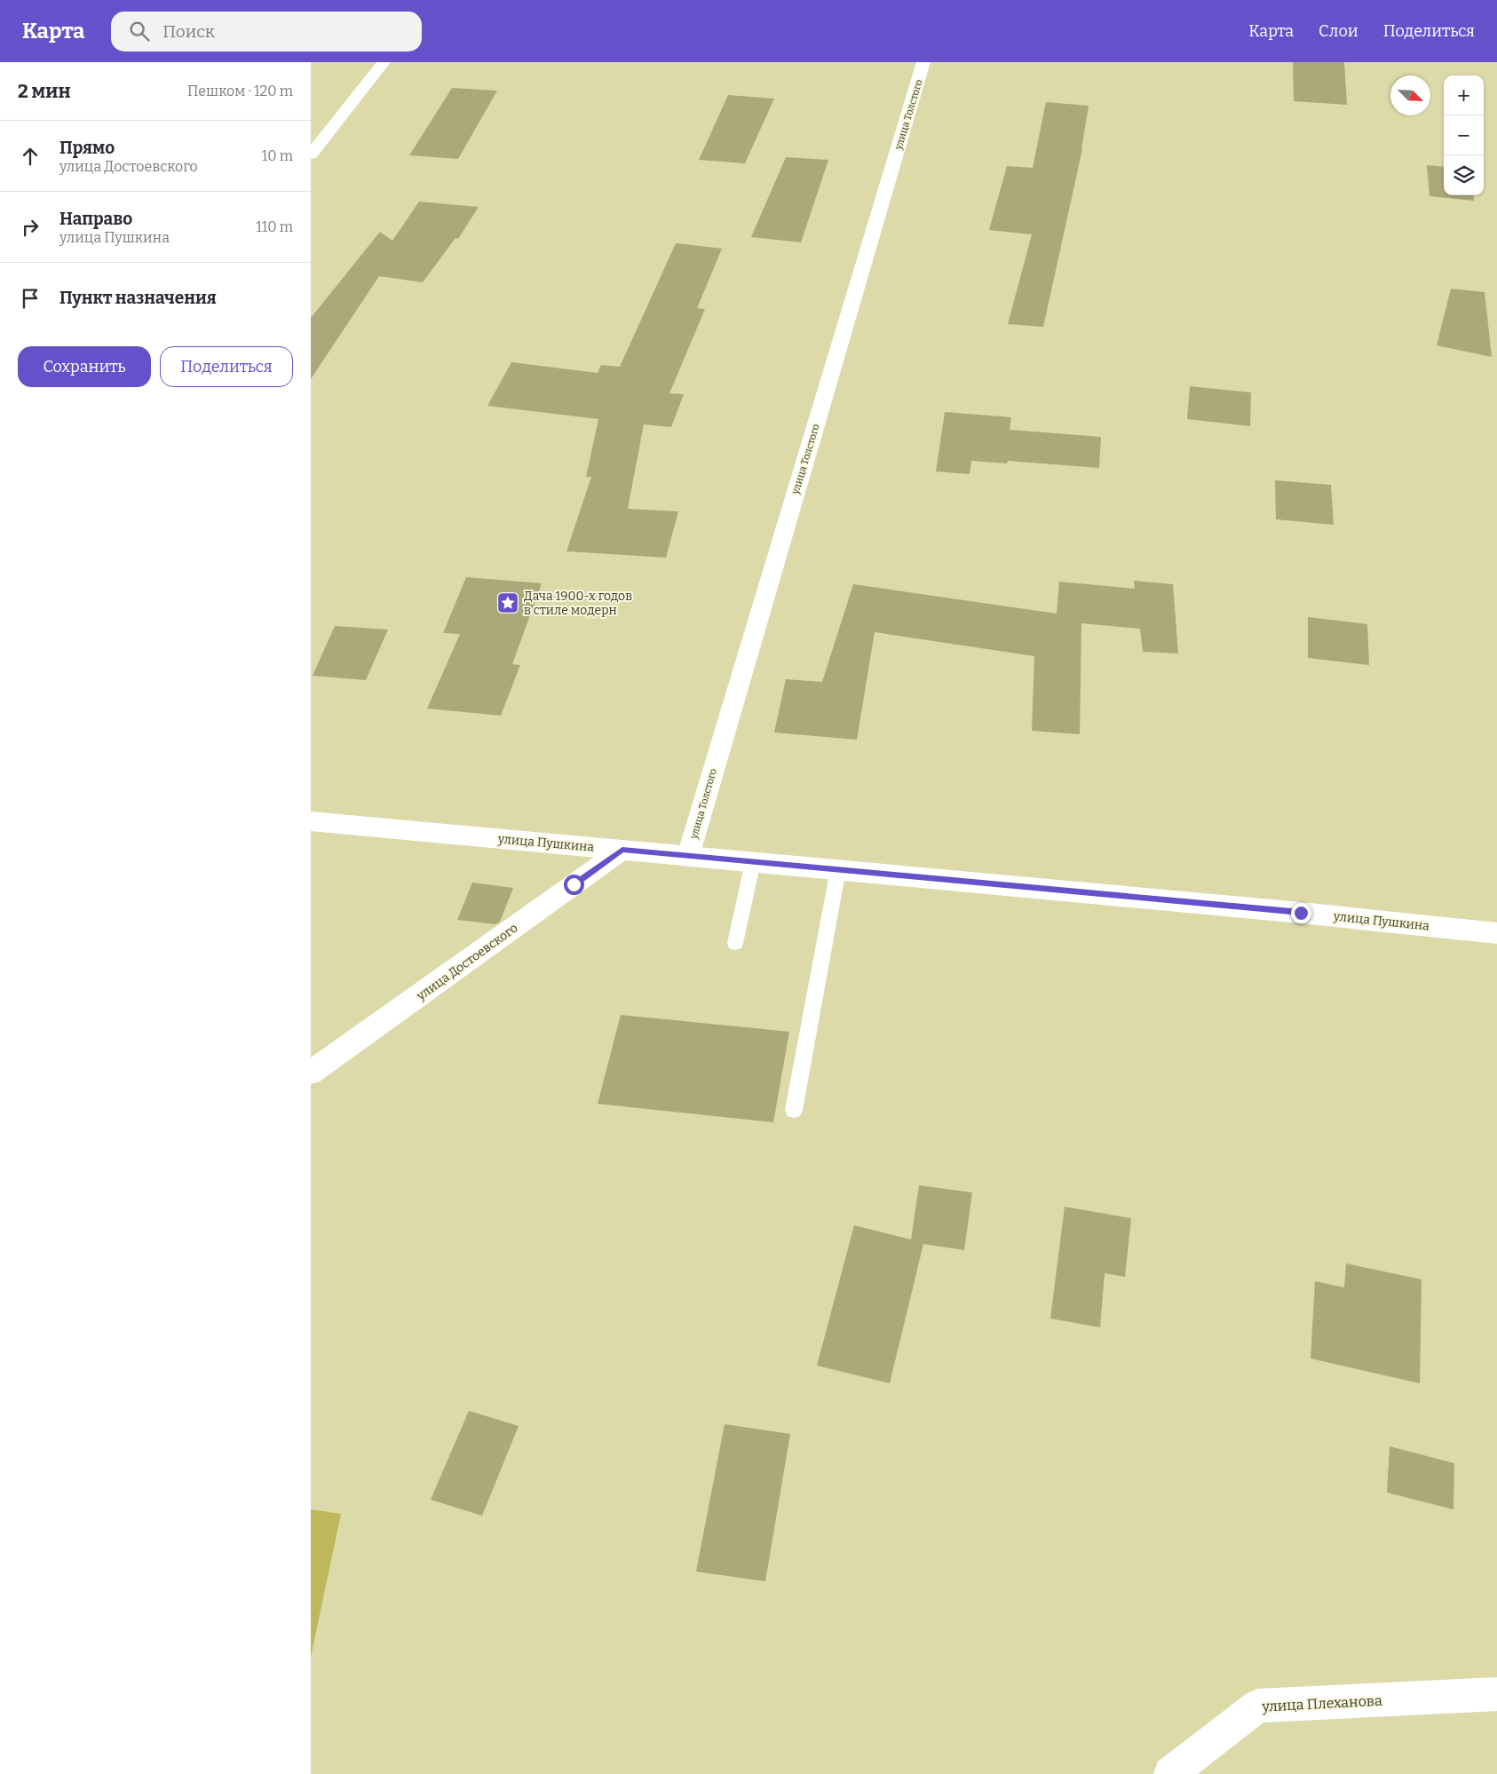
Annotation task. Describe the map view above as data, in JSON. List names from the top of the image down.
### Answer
{
  "streets": {
    "street": [
      "улица Толстого",
      "улица Пушкина",
      "улица Достоевского",
      "улица Плеханова"
    ]
  },
  "crossings": [
    ["улица Толстого", "улица Пушкина"],
    ["улица Пушкина", "улица Достоевского"]
  ],
  "places": {
    "place": ["Дача 1900-х годов в стиле модерн"]
  },
  "north": "bottom right",
  "page": {
    "header": "Карта",
    "search": "Поиск",
    "nav": ["Карта", "Слои", "Поделиться"],
    "heading": ["2 мин", "Пешком · 120 m"],
    "map_buttons": ["+", "−"],
    "list": [
      ["Прямо", "улица Достоевского", "10 m"],
      ["Направо", "улица Пушкина", "110 m"],
      "Пункт назначения"
    ],
    "buttons": ["Сохранить", "Поделиться"]
  }
}
